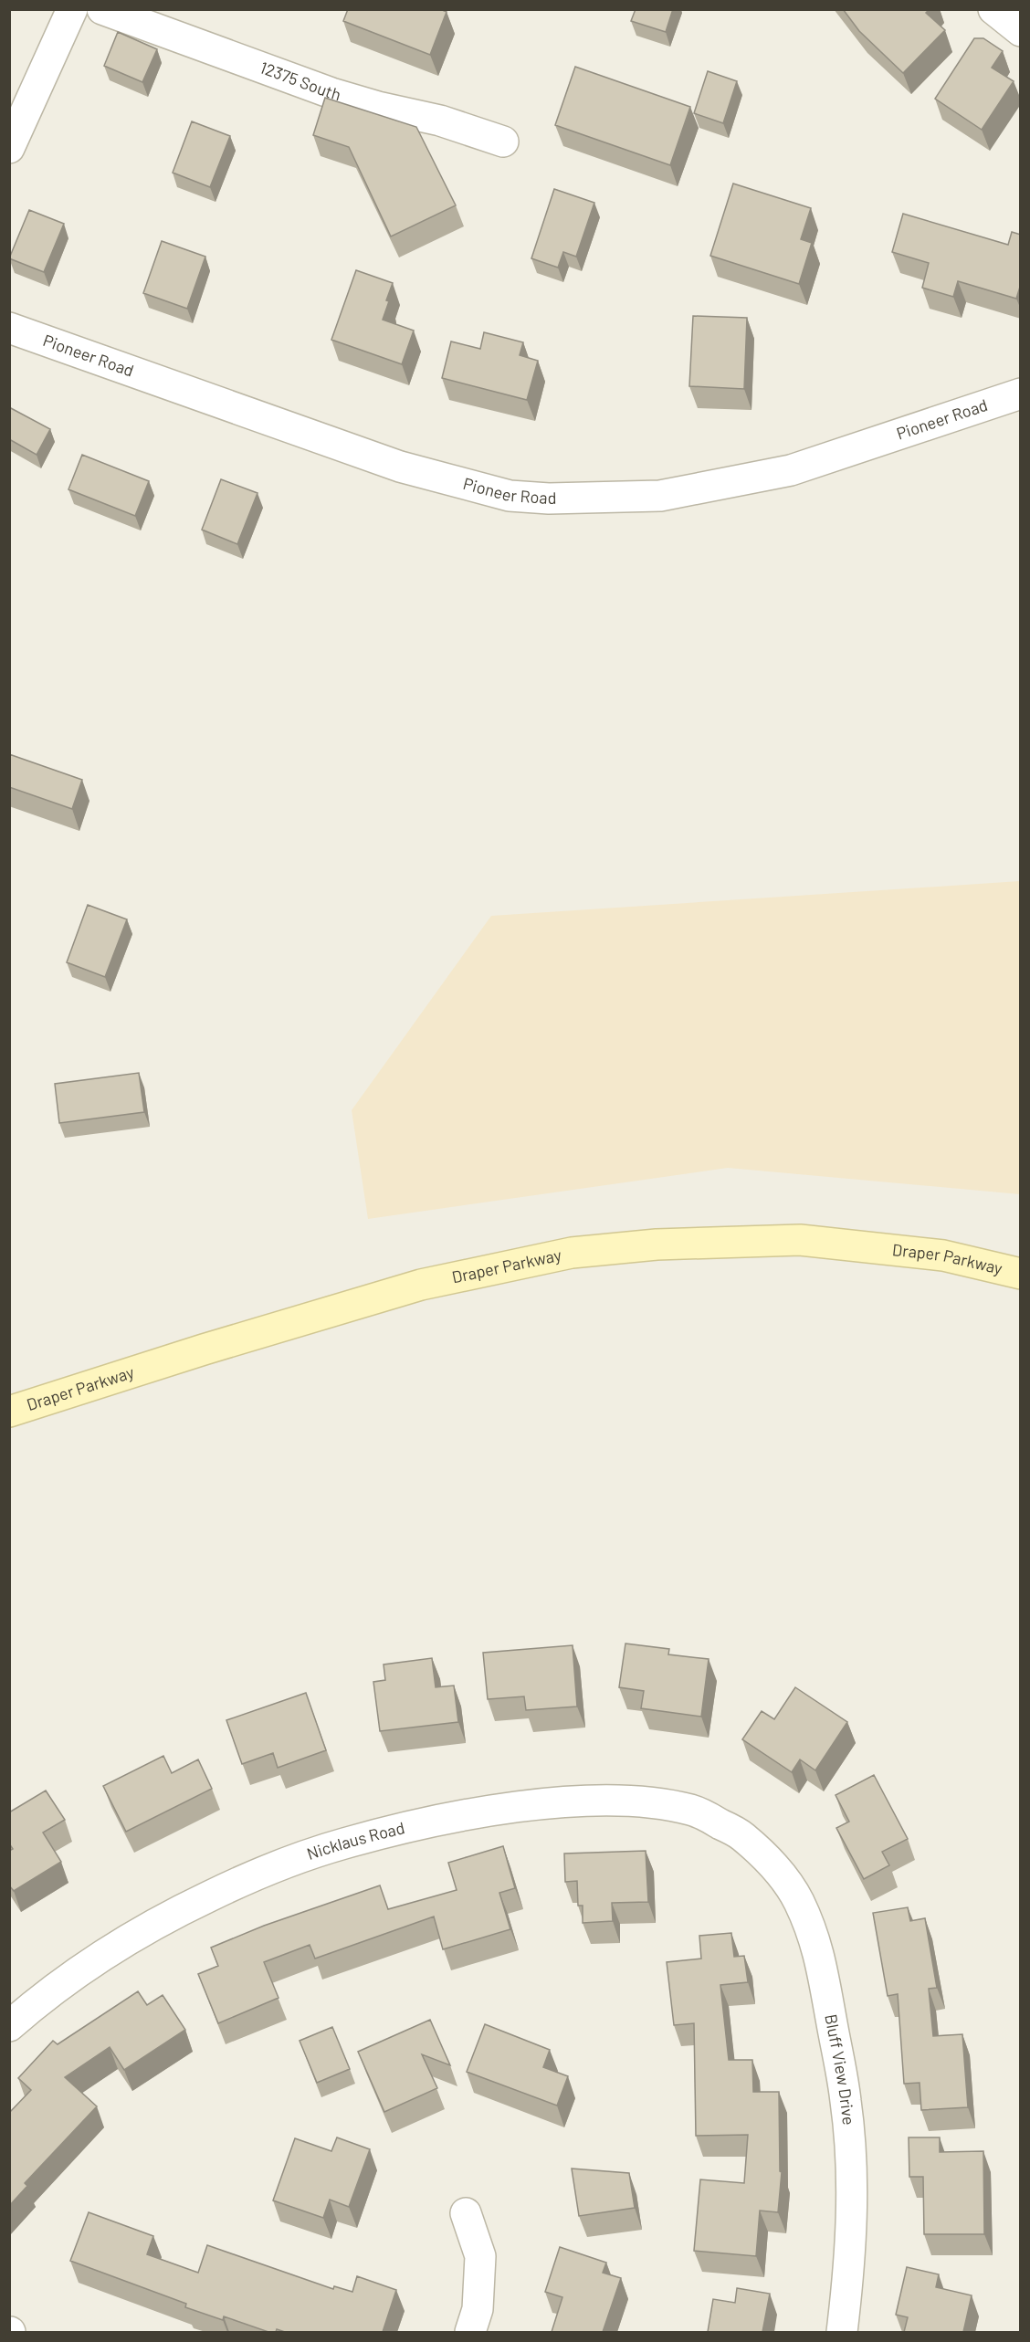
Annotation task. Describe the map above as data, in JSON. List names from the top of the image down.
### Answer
{
  "streets": {
    "main road": ["Draper Parkway"],
    "street": [
      "12375 South",
      "Pioneer Road",
      "Nicklaus Road",
      "Bluff View Drive"
    ]
  },
  "crossings": [
    ["Nicklaus Road", "Bluff View Drive"]
  ]
}
